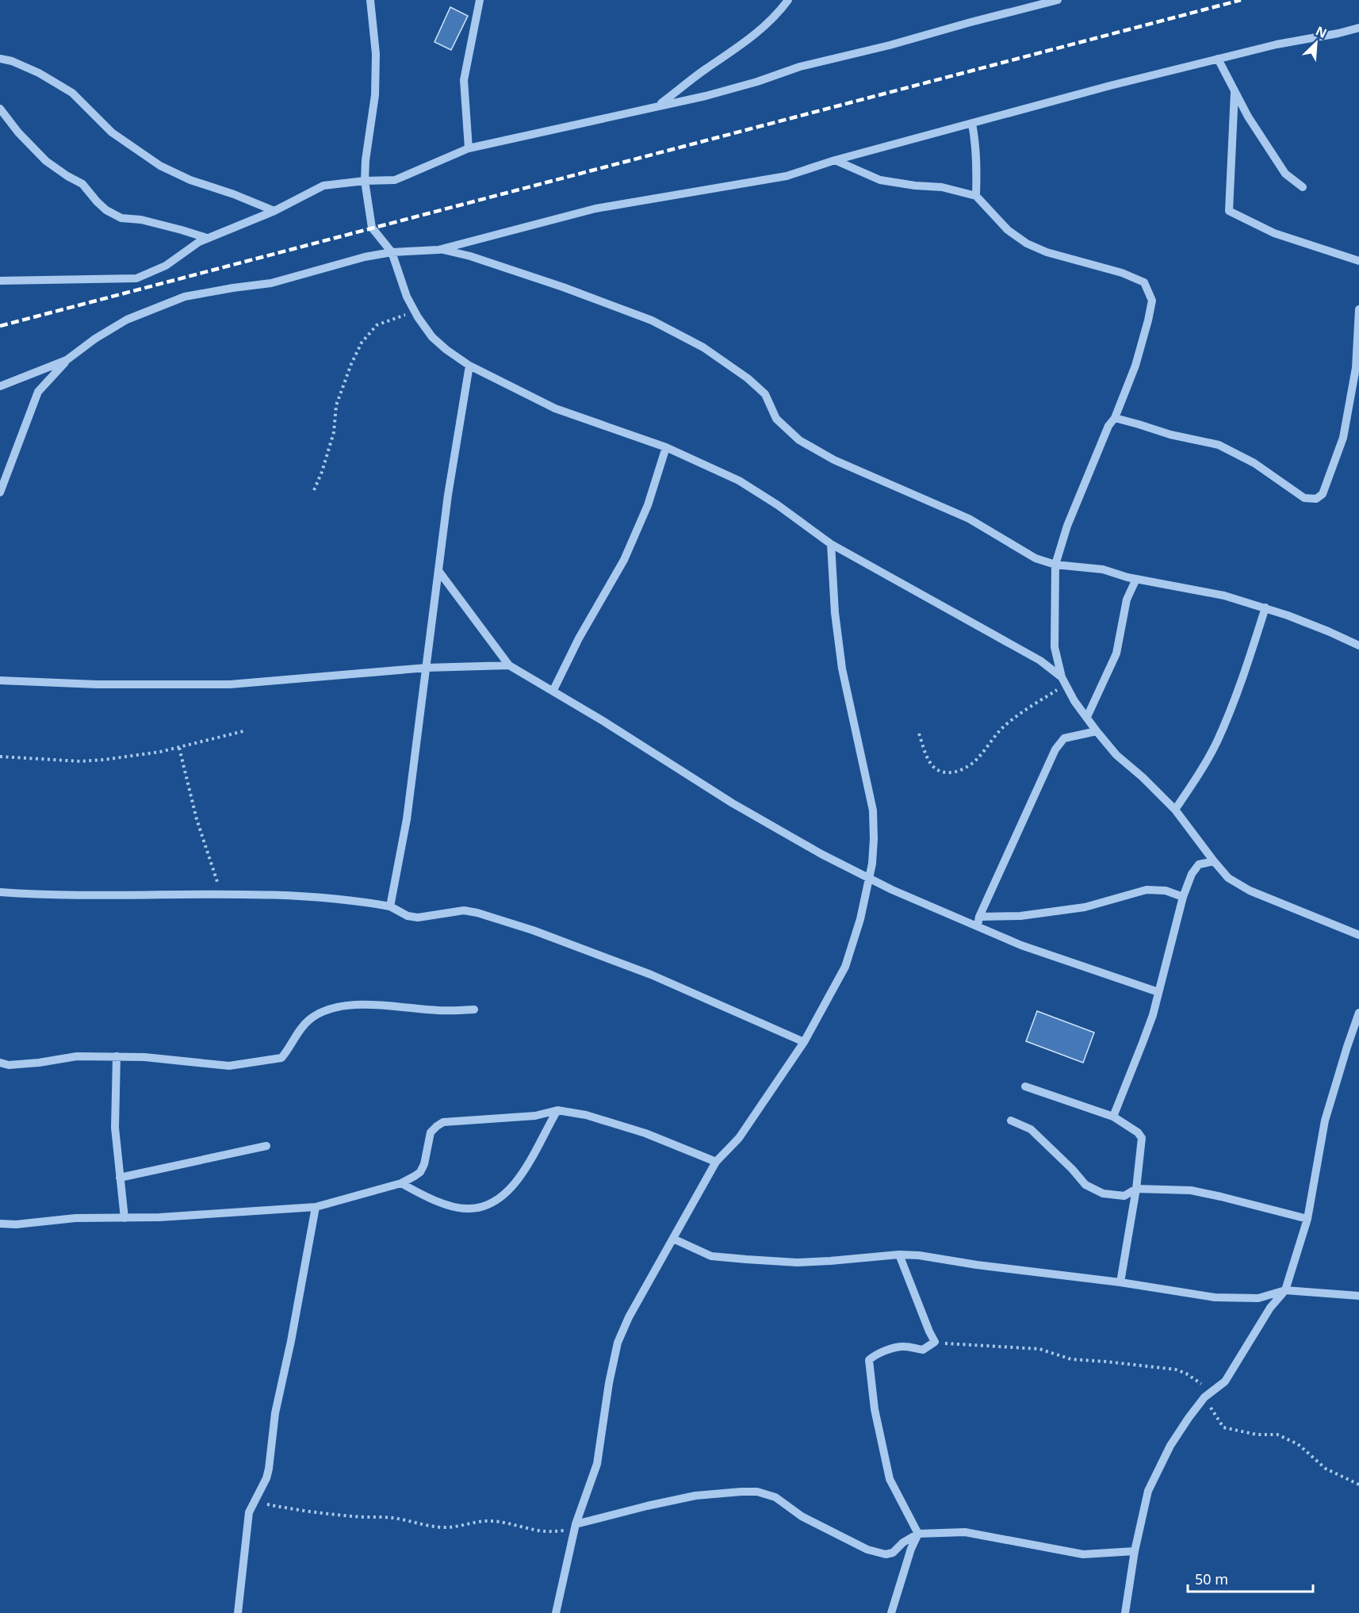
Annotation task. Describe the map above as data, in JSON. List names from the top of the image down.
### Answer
{
  "scale_bar": "50 m",
  "north": "top right"
}
